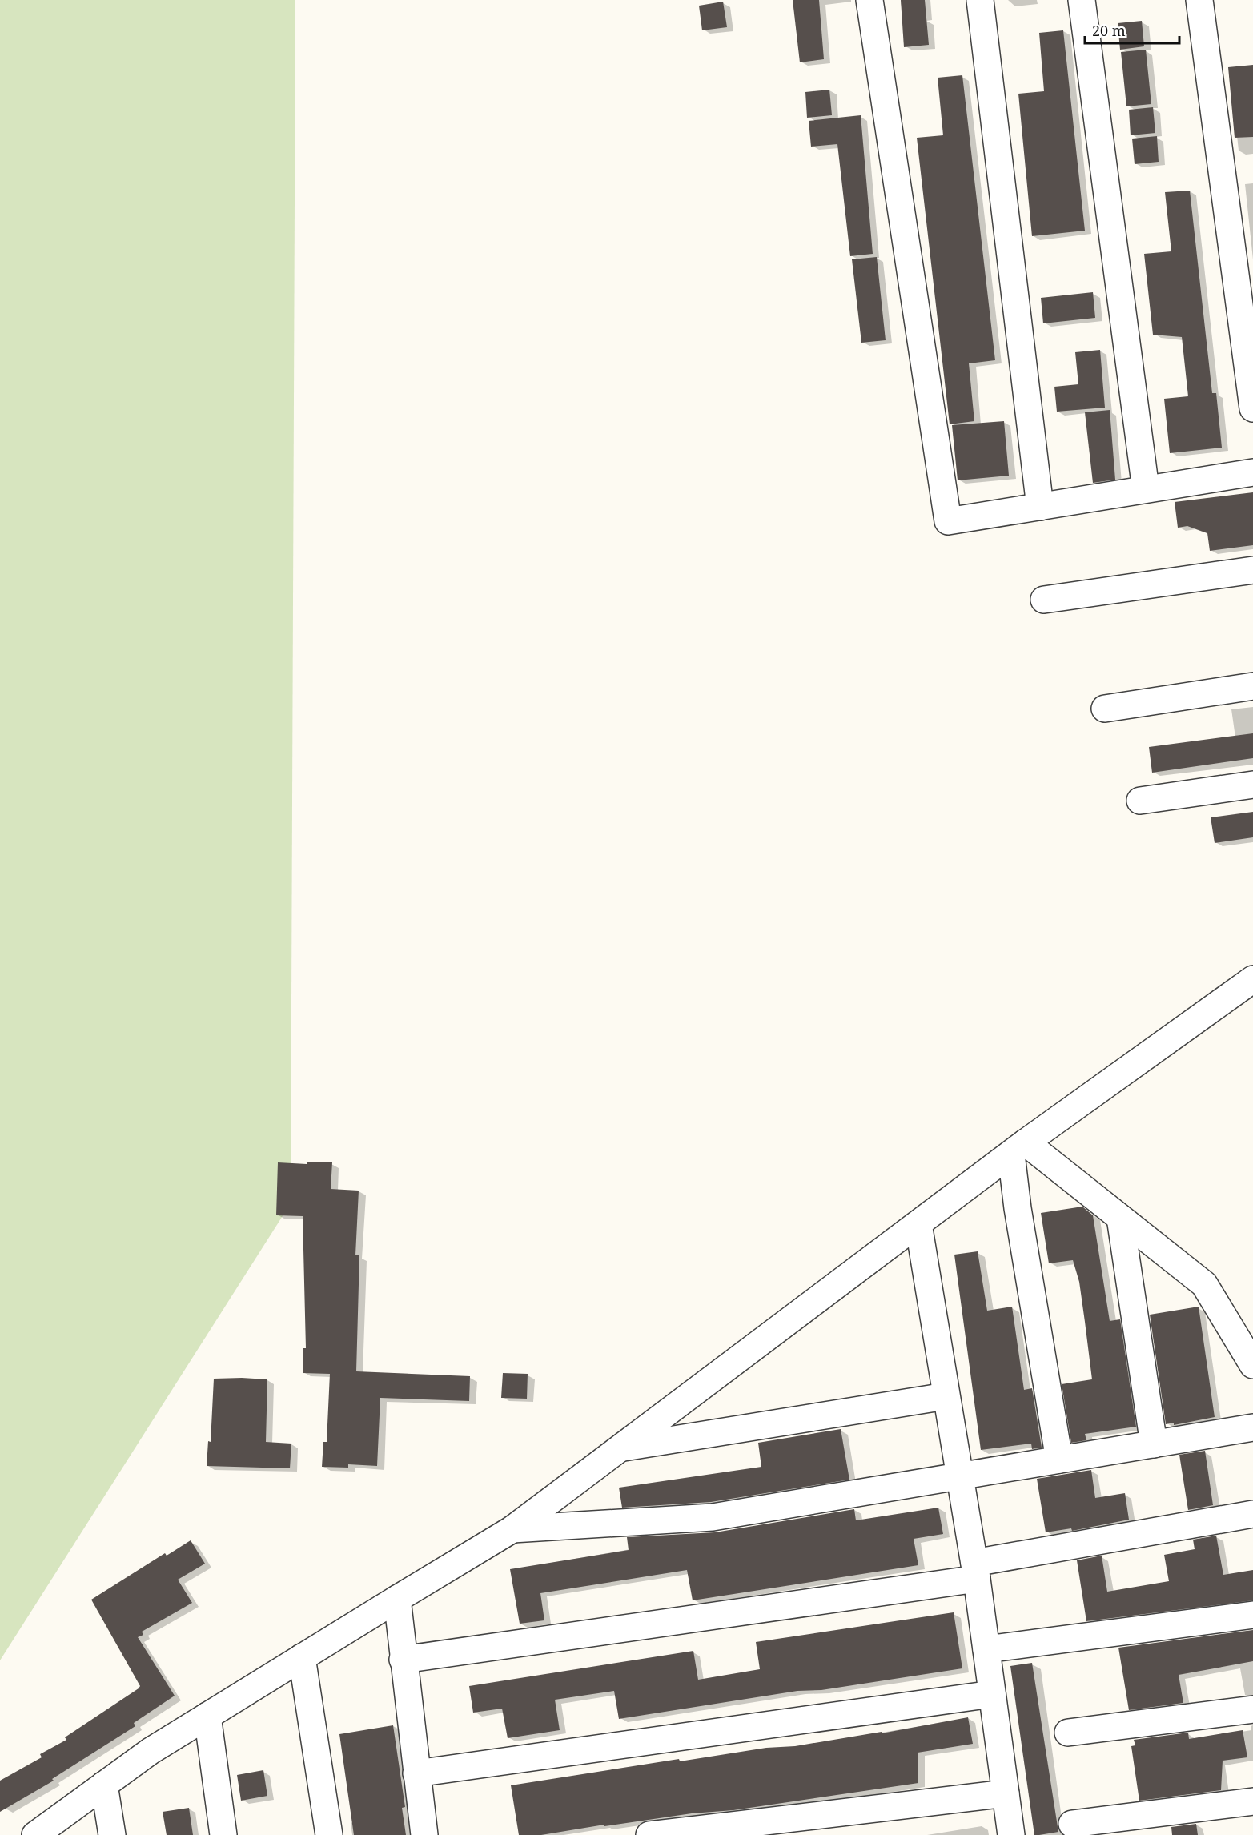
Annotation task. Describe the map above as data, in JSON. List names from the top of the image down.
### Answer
{
  "scale_bar": "20 m"
}
